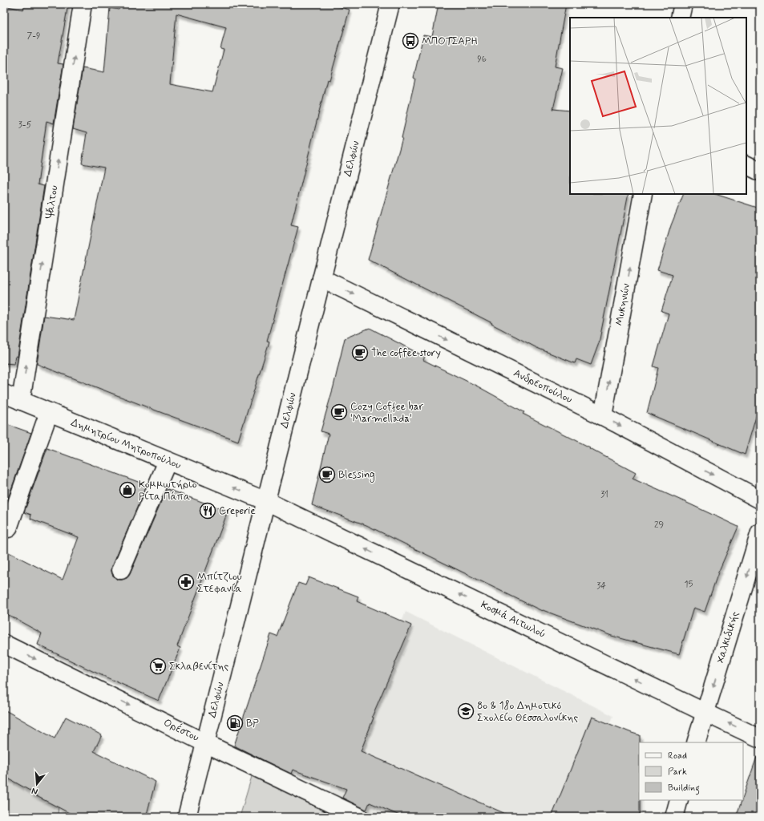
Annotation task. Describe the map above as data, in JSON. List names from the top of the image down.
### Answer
{
  "streets": {
    "street": [
      "Δελφών",
      "Ψάλτου",
      "Μυκηνών",
      "Ανδρεοπούλου",
      "Δημητρίου Μητροπούλου",
      "Κοσμά Αιτωλού",
      "Χαλκιδικής",
      "Ορέστου"
    ]
  },
  "crossings": [
    ["Δελφών", "Ανδρεοπούλου"],
    ["Δελφών", "Δημητρίου Μητροπούλου"],
    ["Δελφών", "Κοσμά Αιτωλού"],
    ["Δελφών", "Ορέστου"],
    ["Ψάλτου", "Δημητρίου Μητροπούλου"],
    ["Μυκηνών", "Ανδρεοπούλου"],
    ["Δημητρίου Μητροπούλου", "Κοσμά Αιτωλού"],
    ["Κοσμά Αιτωλού", "Χαλκιδικής"]
  ],
  "one_way": [
    "Ψάλτου",
    "Μυκηνών",
    "Ανδρεοπούλου",
    "Δημητρίου Μητροπούλου",
    "Κοσμά Αιτωλού",
    "Χαλκιδικής",
    "Ορέστου"
  ],
  "places": {
    "bus stop": ["ΜΠΟΤΣΑΡΗ"],
    "cafe": ["The coffee story", "Cozy Coffee bar 'Marmellada'", "Blessing"],
    "shop": ["Κομμωτήριο Ρίτα Πάπα"],
    "restaurant": ["Creperie"],
    "pharmacy": ["Μπίτζιου Στεφανία"],
    "supermarket": ["Σκλαβενίτης"],
    "school or university": ["8ο & 18ο Δημοτικό Σχολείο Θεσσαλονίκης"],
    "fuel station": ["BP"]
  },
  "house_numbers": [
    "7-9",
    "96",
    "3-5",
    "31",
    "29",
    "15",
    "34"
  ],
  "legend": ["Road", "Park", "Building"],
  "north": "bottom"
}
